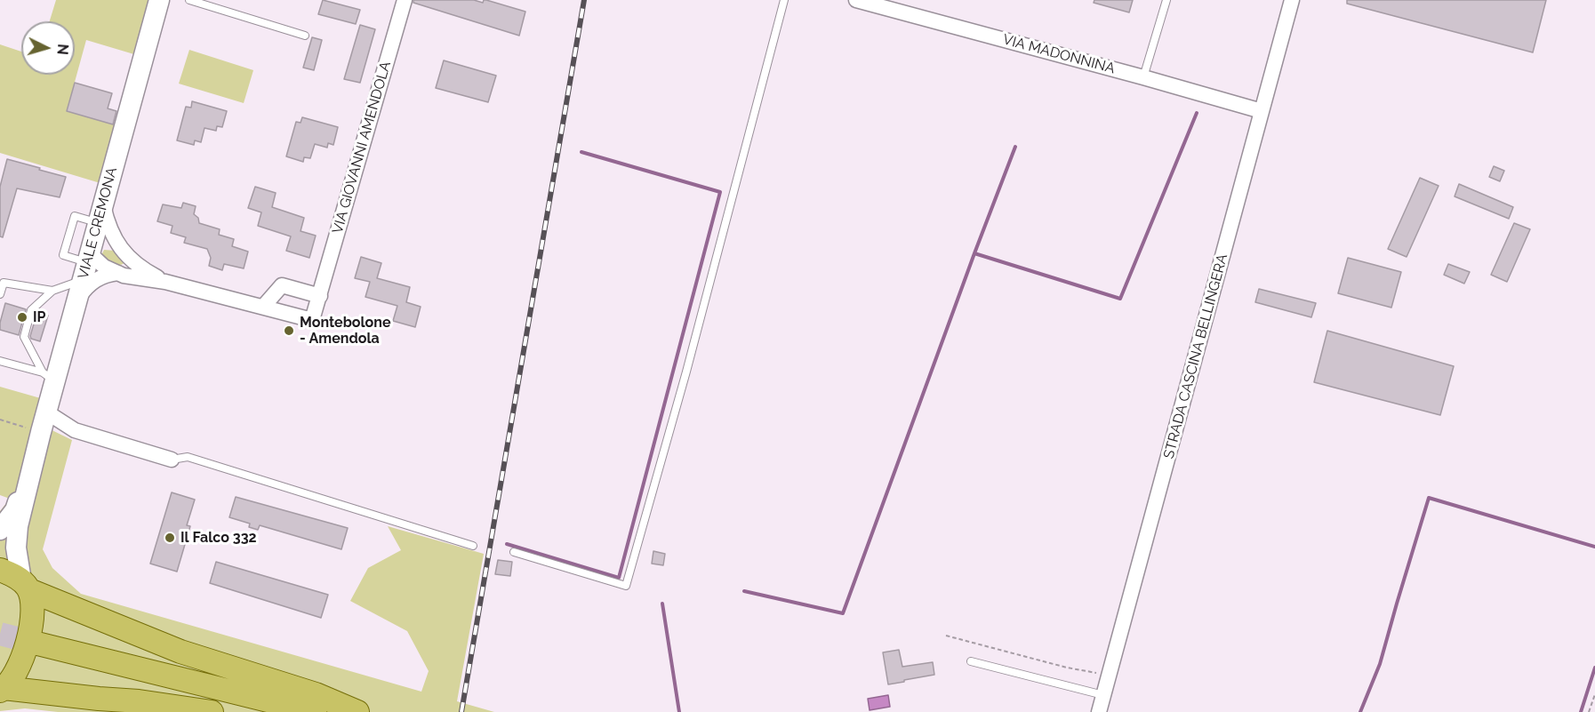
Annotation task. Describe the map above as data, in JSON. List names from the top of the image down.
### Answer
{
  "streets": {
    "main road": ["VIALE CREMONA"],
    "street": ["VIA MADONNINA", "VIA GIOVANNI AMENDOLA", "STRADA CASCINA BELLINGERA"]
  },
  "crossings": [
    ["VIA MADONNINA", "STRADA CASCINA BELLINGERA"],
    ["VIA GIOVANNI AMENDOLA", "VIALE CREMONA"]
  ],
  "places": ["IP", "Montebolone - Amendola", "Il Falco 332"],
  "north": "right"
}
